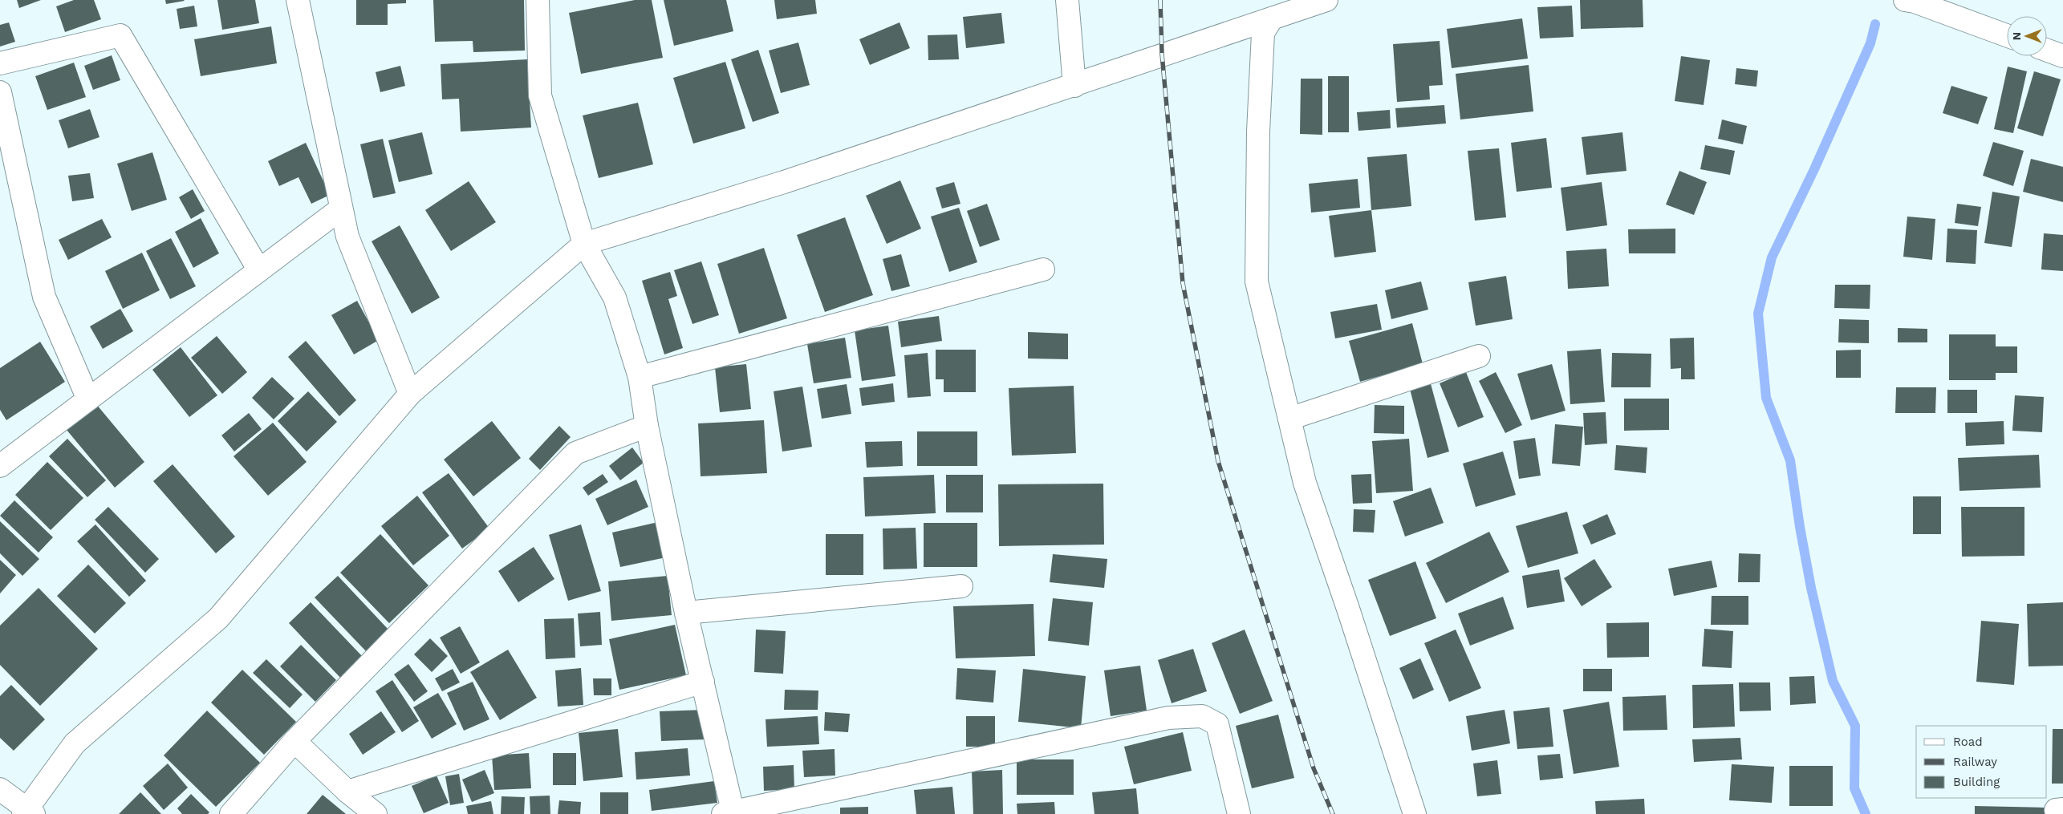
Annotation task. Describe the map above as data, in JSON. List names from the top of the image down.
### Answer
{
  "legend": ["Road", "Railway", "Building"],
  "north": "left"
}
